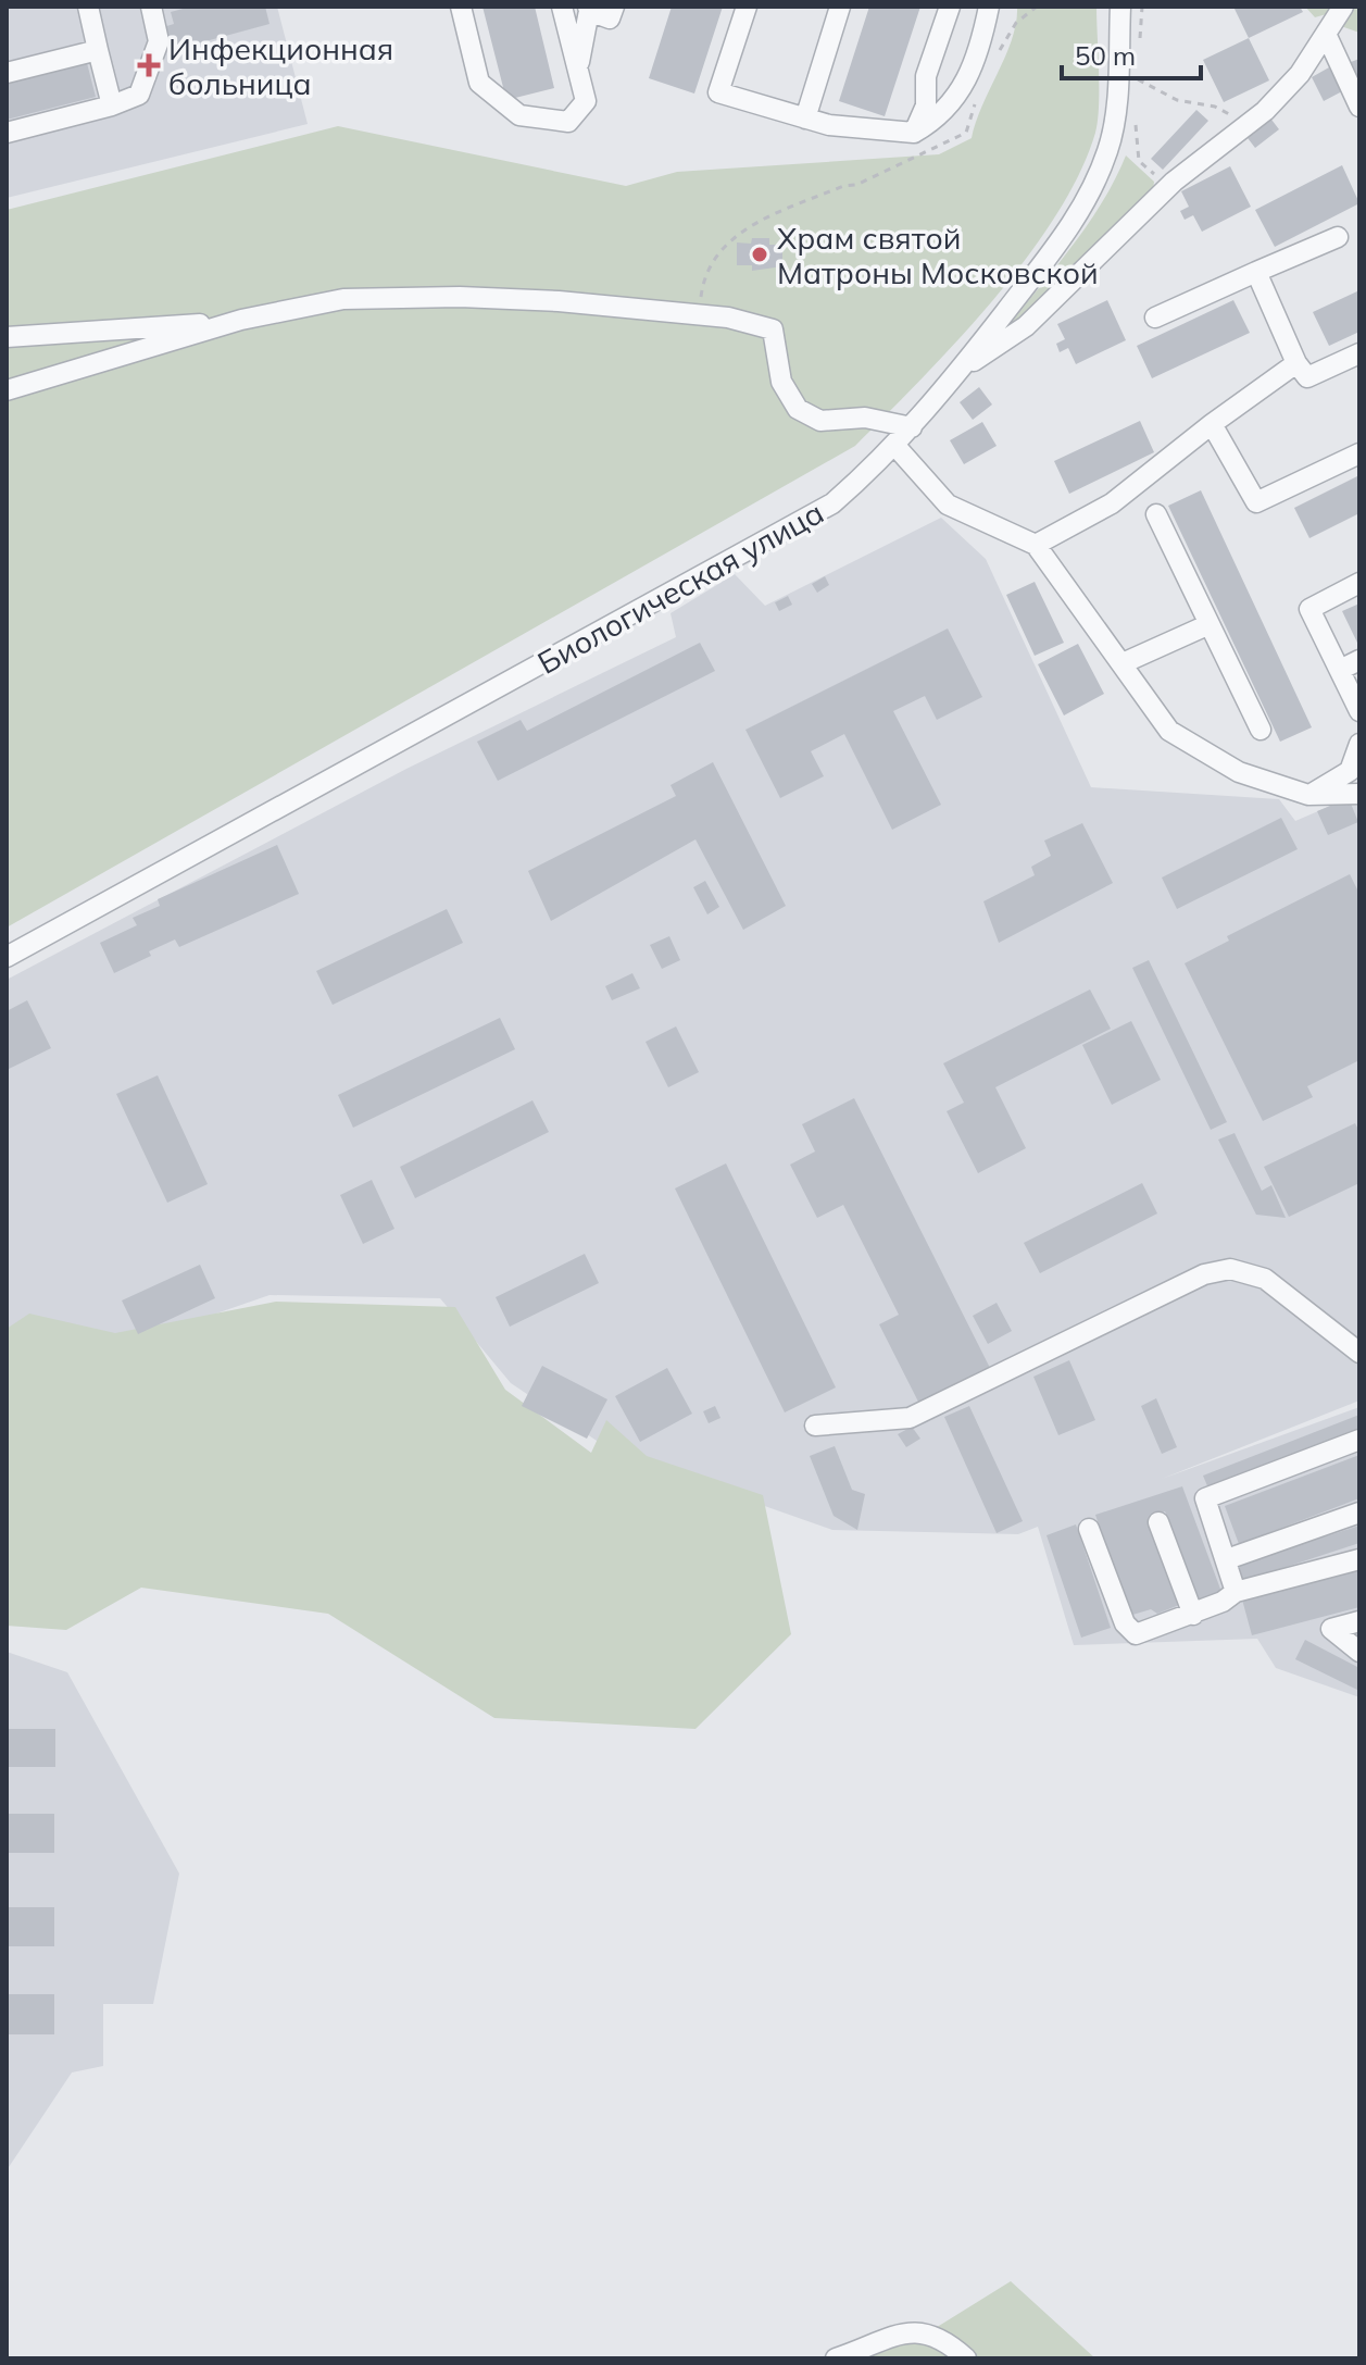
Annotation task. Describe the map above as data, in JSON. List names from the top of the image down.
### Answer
{
  "streets": {
    "street": ["Биологическая улица"]
  },
  "places": {
    "health": ["Инфекционная больница"],
    "other": ["Храм святой Матроны Московской"]
  },
  "scale_bar": "50 m"
}
